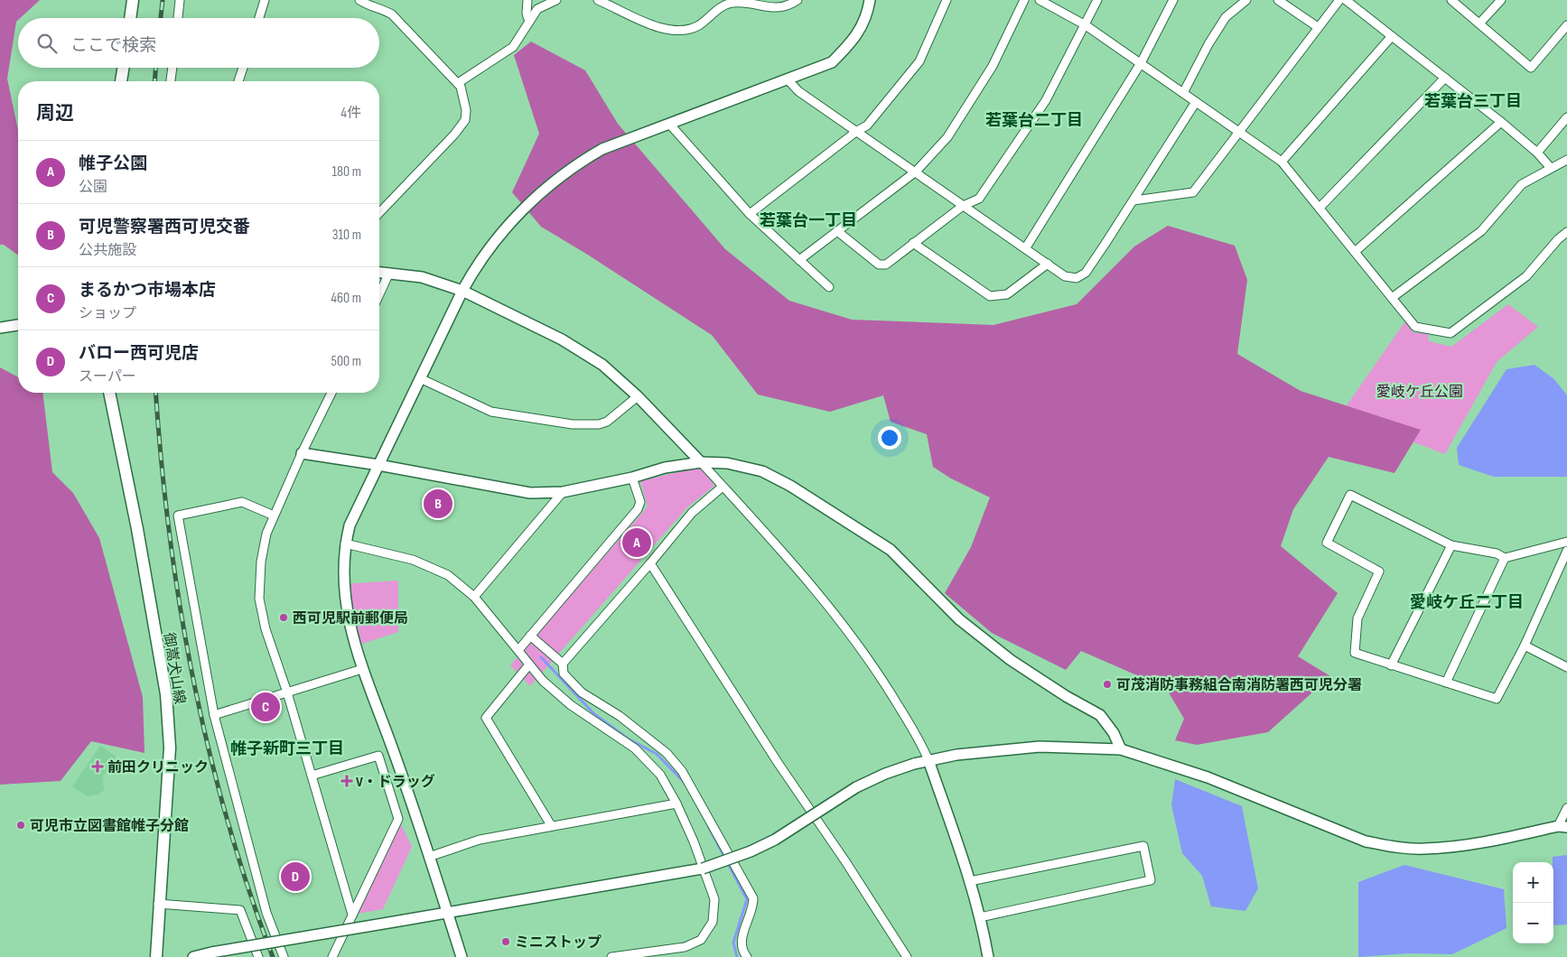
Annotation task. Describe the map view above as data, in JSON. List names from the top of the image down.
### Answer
{
  "streets": {
    "main road": ["御嵩犬山線"]
  },
  "districts": [
    "若葉台三丁目",
    "若葉台二丁目",
    "若葉台一丁目",
    "愛岐ケ丘二丁目",
    "帷子新町三丁目"
  ],
  "parks": ["愛岐ケ丘公園"],
  "places": {
    "other": [
      "西可児駅前郵便局",
      "可茂消防事務組合南消防署西可児分署",
      "可児市立図書館帷子分館",
      "ミニストップ"
    ],
    "health": ["前田クリニック", "V・ドラッグ"]
  },
  "page": {
    "search": "ここで検索",
    "heading": ["周辺", "4件"],
    "list": [
      {
        "mark": "A",
        "name": "帷子公園",
        "note": "公園",
        "value": "180 m"
      },
      {
        "mark": "B",
        "name": "可児警察署西可児交番",
        "note": "公共施設",
        "value": "310 m"
      },
      {
        "mark": "C",
        "name": "まるかつ市場本店",
        "note": "ショップ",
        "value": "460 m"
      },
      {
        "mark": "D",
        "name": "バロー西可児店",
        "note": "スーパー",
        "value": "500 m"
      }
    ],
    "pins": [
      "B",
      "A",
      "C",
      "D"
    ],
    "map_buttons": ["+", "−"]
  }
}
